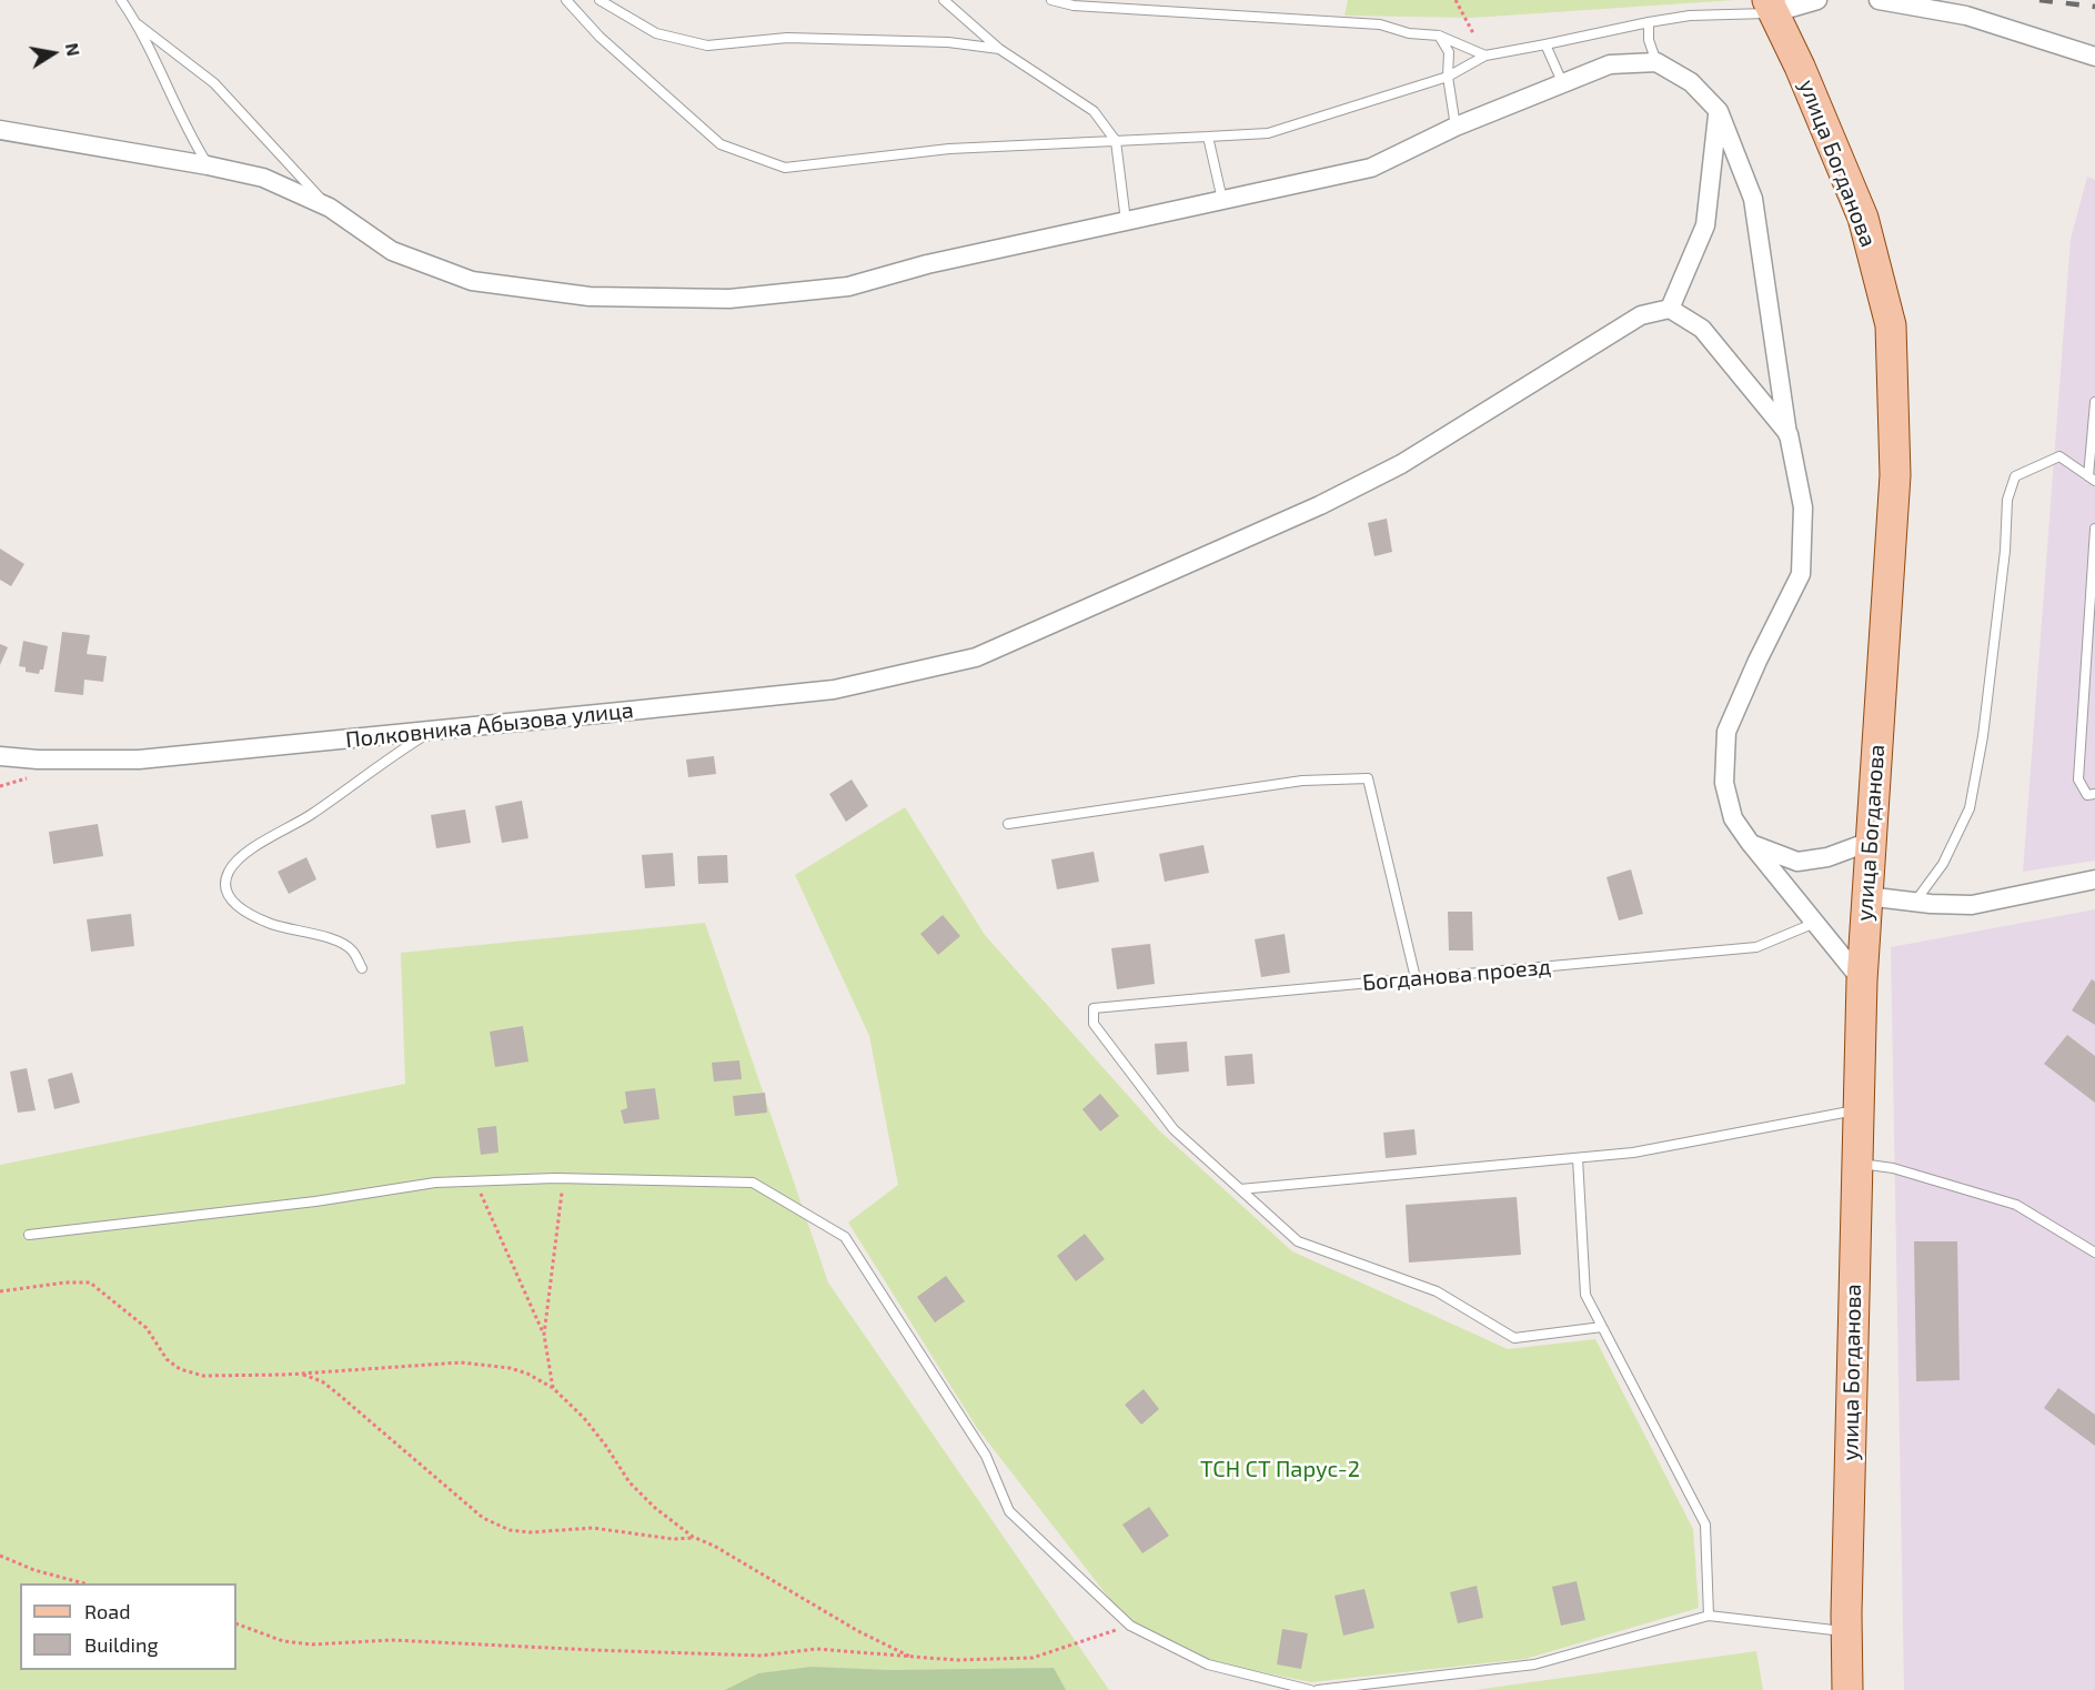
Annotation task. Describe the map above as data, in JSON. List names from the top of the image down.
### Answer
{
  "streets": {
    "main road": ["улица Богданова"],
    "street": ["Полковника Абызова улица"],
    "lane": ["Богданова проезд"]
  },
  "parks": ["ТСН СТ Парус-2"],
  "legend": ["Road", "Building"],
  "north": "right"
}
